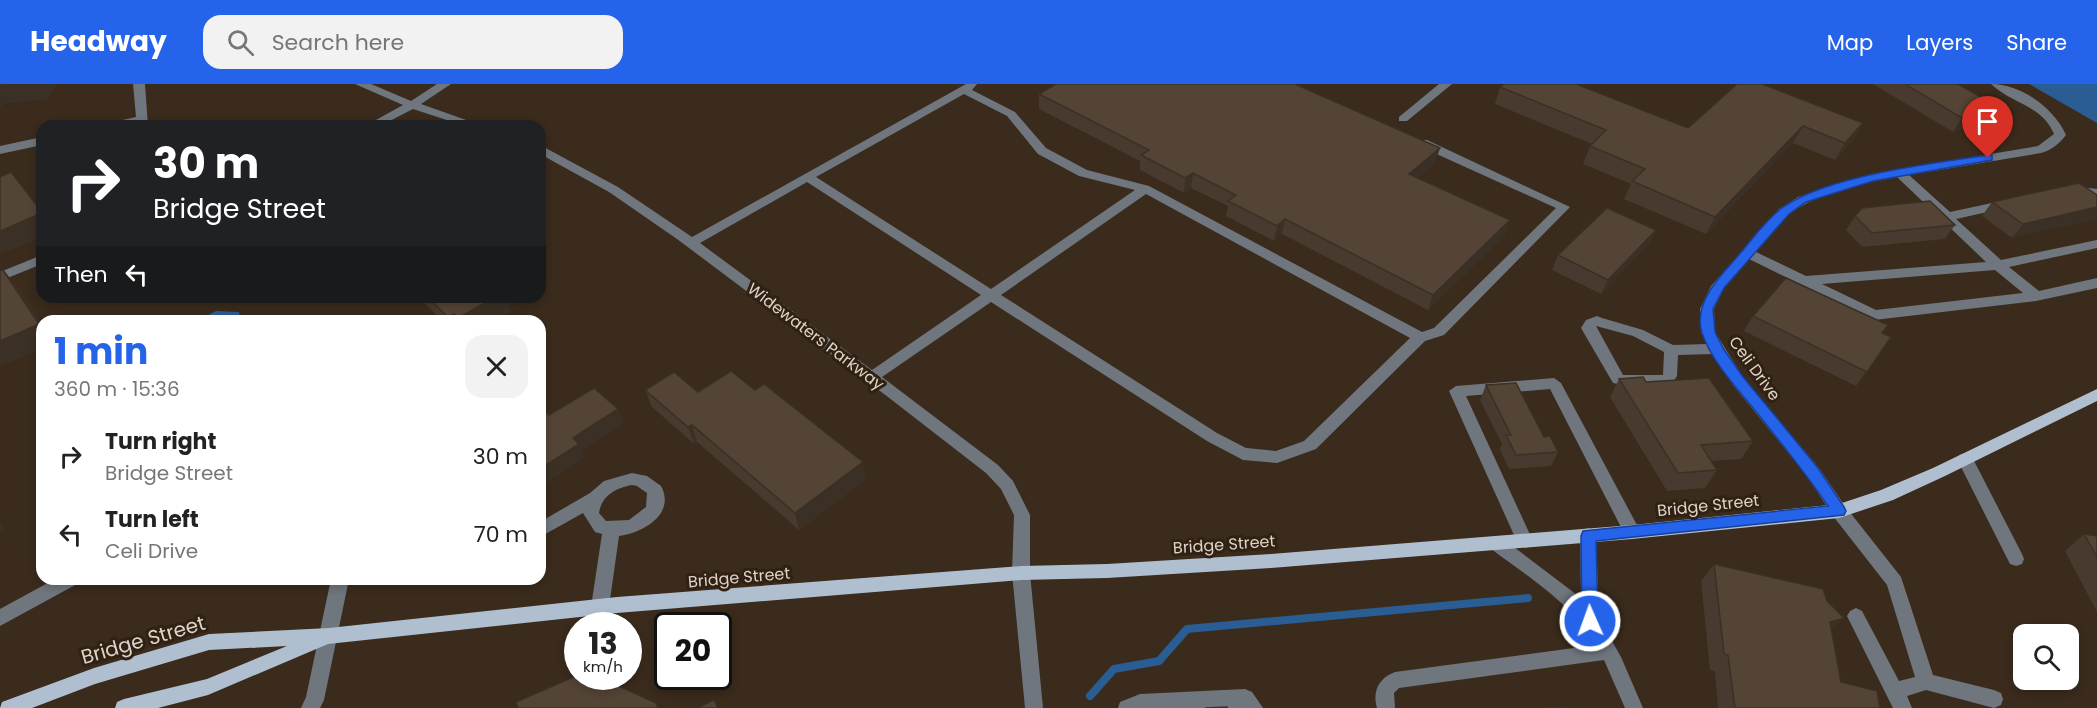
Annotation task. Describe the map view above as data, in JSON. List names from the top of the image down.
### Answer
{
  "streets": {
    "main road": ["Bridge Street"],
    "street": ["Widewaters Parkway", "Celi Drive"]
  },
  "crossings": [
    ["Widewaters Parkway", "Bridge Street"],
    ["Celi Drive", "Bridge Street"]
  ],
  "page": {
    "header": "Headway",
    "search": "Search here",
    "nav": ["Map", "Layers", "Share"],
    "turn": ["30 m", "Bridge Street"],
    "then": "Then",
    "heading": ["1 min", "360 m · 15:36"],
    "list": [
      {
        "name": "Turn right",
        "note": "Bridge Street",
        "value": "30 m"
      },
      {
        "name": "Turn left",
        "note": "Celi Drive",
        "value": "70 m"
      }
    ],
    "speed": "13 km/h",
    "limit": "20"
  }
}
